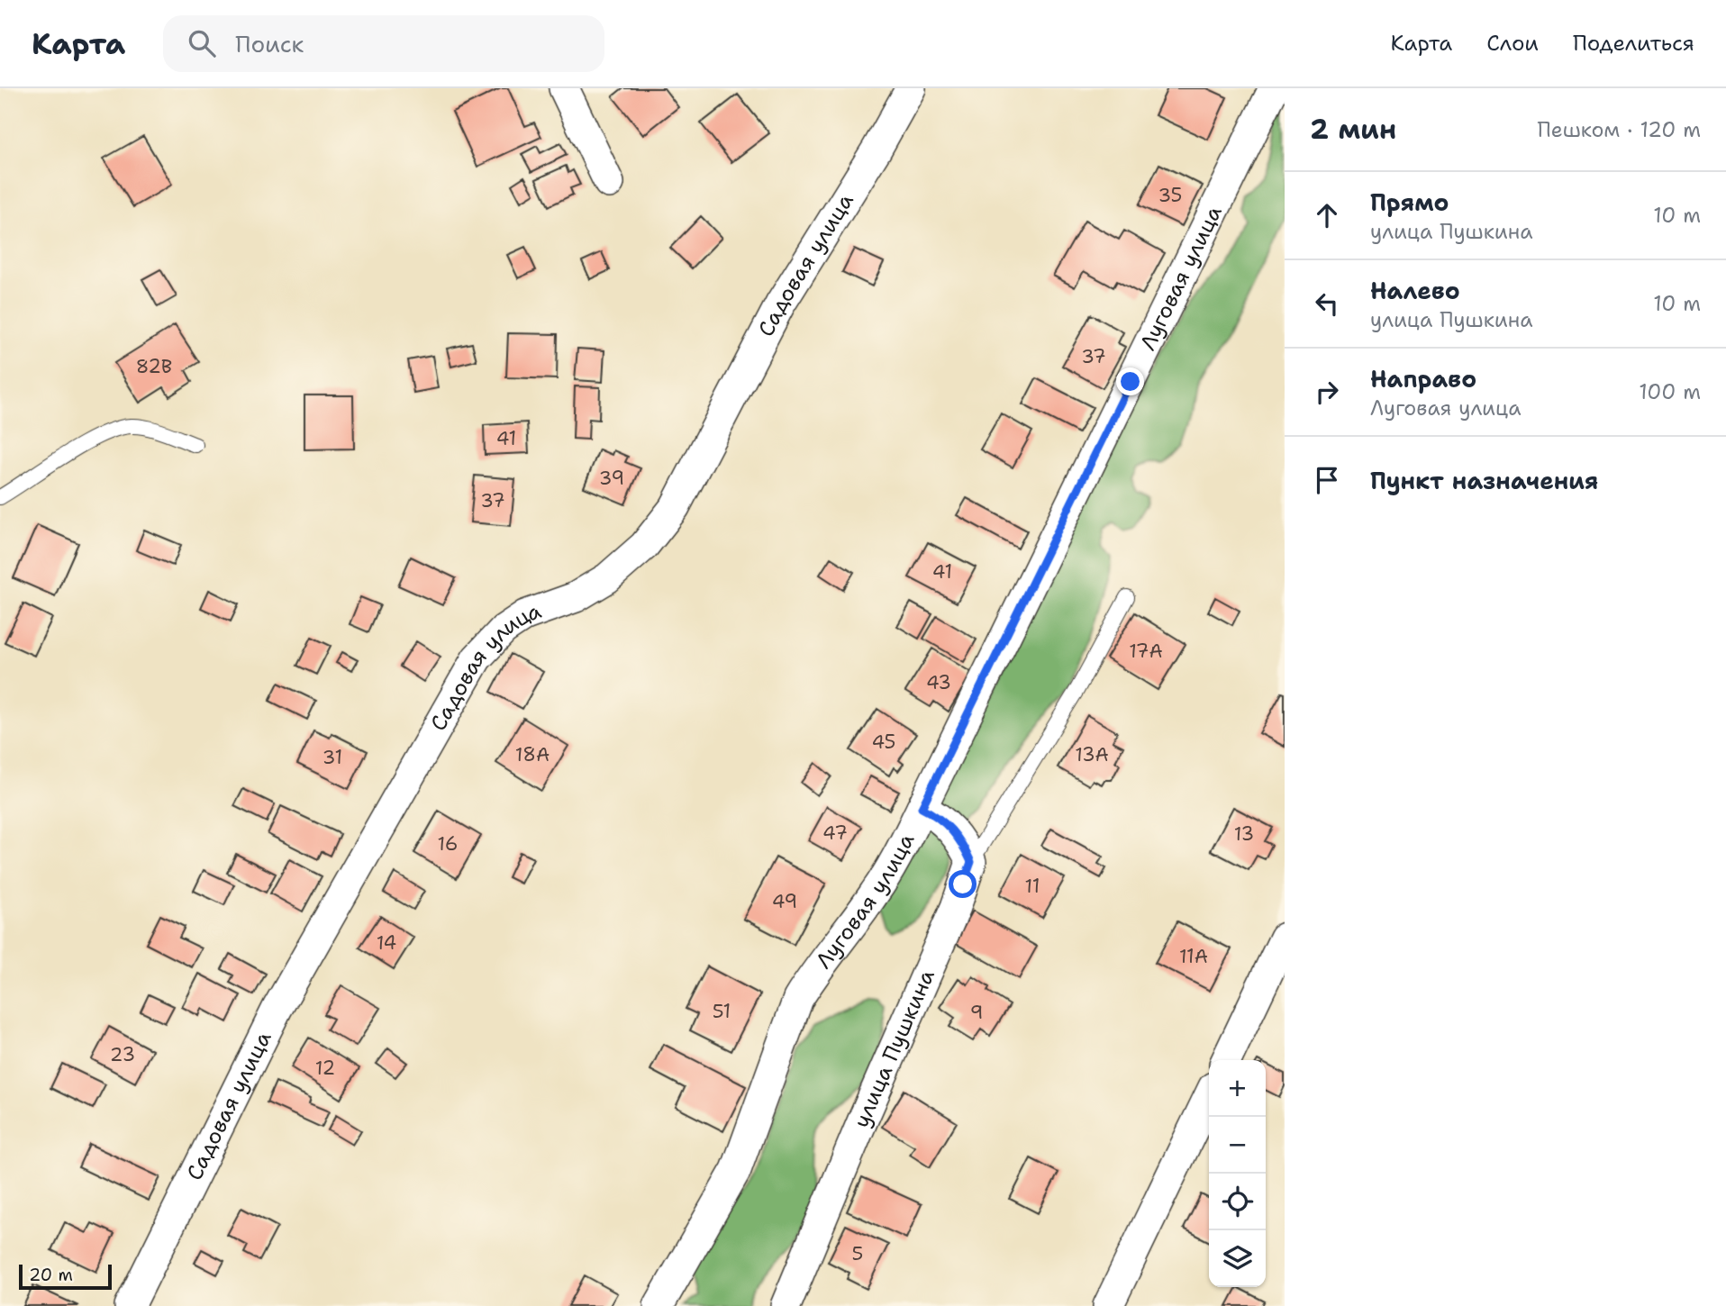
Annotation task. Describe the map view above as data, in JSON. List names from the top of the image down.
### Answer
{
  "streets": {
    "street": ["Садовая улица", "Луговая улица", "улица Пушкина"]
  },
  "house_numbers": [
    "35",
    "37",
    "82В",
    "41",
    "39",
    "37",
    "41",
    "17А",
    "43",
    "45",
    "18А",
    "13А",
    "31",
    "47",
    "13",
    "16",
    "11",
    "49",
    "14",
    "11А",
    "51",
    "9",
    "23",
    "12",
    "5"
  ],
  "scale_bar": "20 m",
  "page": {
    "header": "Карта",
    "search": "Поиск",
    "nav": ["Карта", "Слои", "Поделиться"],
    "heading": ["2 мин", "Пешком · 120 m"],
    "list": [
      ["Прямо", "улица Пушкина", "10 m"],
      ["Налево", "улица Пушкина", "10 m"],
      ["Направо", "Луговая улица", "100 m"],
      "Пункт назначения"
    ],
    "map_buttons": ["+", "−"],
    "scale": "20 m"
  }
}
